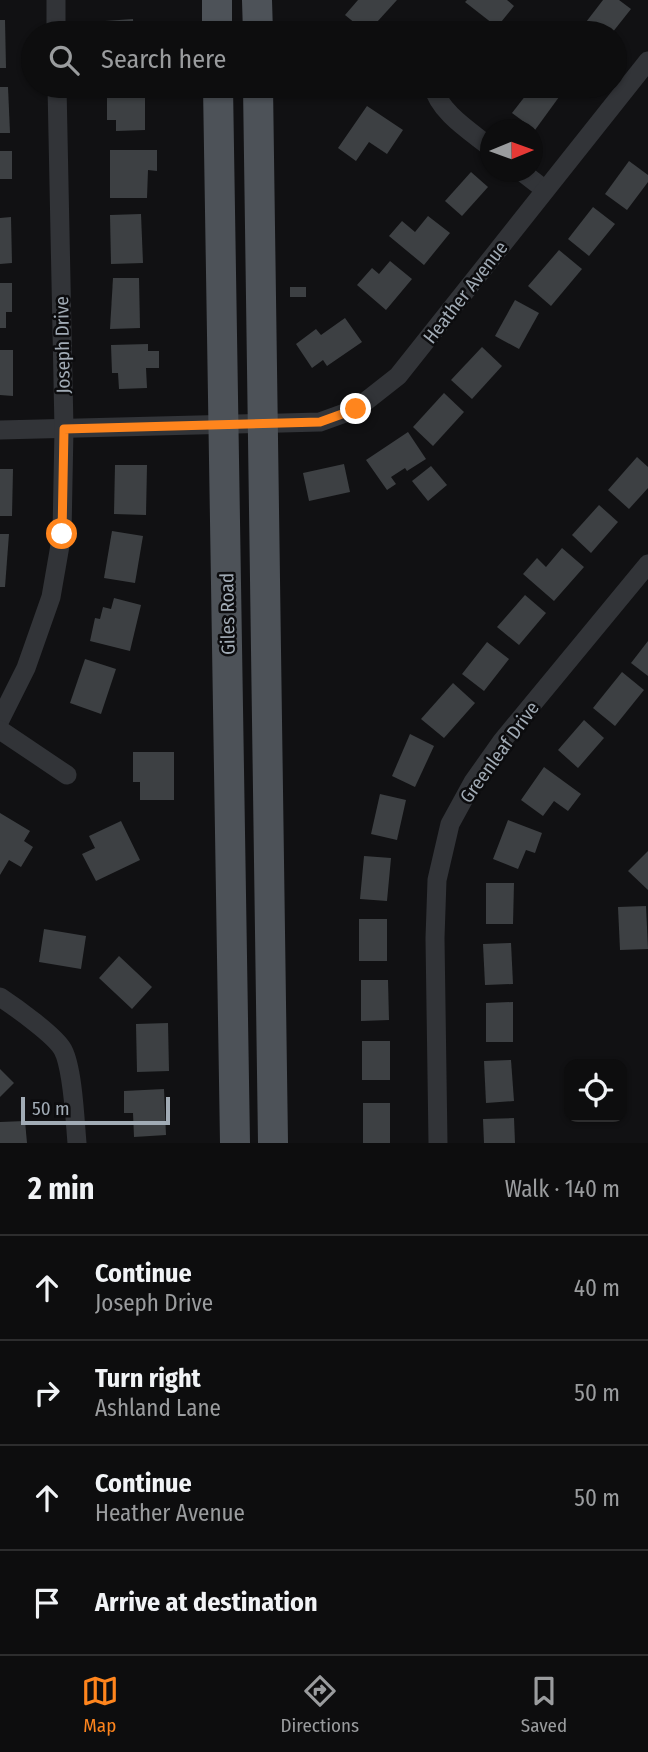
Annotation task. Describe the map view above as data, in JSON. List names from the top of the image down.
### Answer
{
  "streets": {
    "main road": ["Giles Road"],
    "street": ["Heather Avenue", "Joseph Drive", "Greenleaf Drive"]
  },
  "crossings": [
    ["Heather Avenue", "Joseph Drive"],
    ["Heather Avenue", "Giles Road"]
  ],
  "scale_bar": "50 m",
  "north": "right",
  "page": {
    "search": "Search here",
    "scale": "50 m",
    "heading": ["2 min", "Walk · 140 m"],
    "list": [
      ["Continue", "Joseph Drive", "40 m"],
      ["Turn right", "Ashland Lane", "50 m"],
      ["Continue", "Heather Avenue", "50 m"],
      "Arrive at destination"
    ],
    "nav": ["Map", "Directions", "Saved"]
  }
}
